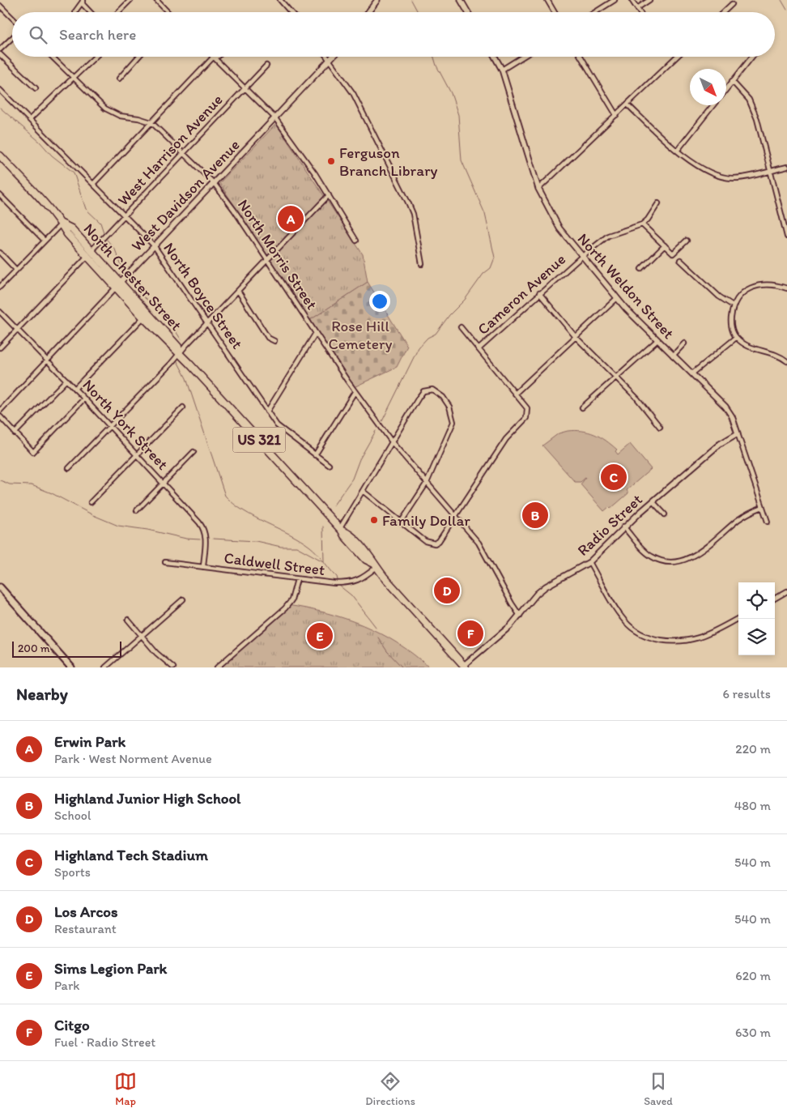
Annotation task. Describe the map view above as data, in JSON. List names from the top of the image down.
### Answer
{
  "streets": {
    "main road": ["North Chester Street", "US 321"],
    "street": [
      "West Harrison Avenue",
      "West Davidson Avenue",
      "North Morris Street",
      "North Weldon Street",
      "Cameron Avenue",
      "North Boyce Street",
      "North York Street",
      "Radio Street",
      "Caldwell Street"
    ]
  },
  "crossings": [
    ["West Harrison Avenue", "North Morris Street"],
    ["West Harrison Avenue", "North Chester Street"],
    ["West Harrison Avenue", "North Boyce Street"],
    ["West Harrison Avenue", "North York Street"],
    ["West Davidson Avenue", "North Morris Street"],
    ["West Davidson Avenue", "North Chester Street"],
    ["West Davidson Avenue", "North Boyce Street"],
    ["West Davidson Avenue", "North York Street"],
    ["North Morris Street", "Radio Street"],
    ["North Chester Street", "Radio Street"],
    ["North Chester Street", "Caldwell Street"],
    ["North Weldon Street", "Cameron Avenue"],
    ["North Weldon Street", "Radio Street"],
    ["North York Street", "Caldwell Street"]
  ],
  "parks": ["Rose Hill Cemetery"],
  "places": ["Ferguson Branch Library", "Family Dollar"],
  "scale_bar": "200 m",
  "north": "bottom right",
  "page": {
    "search": "Search here",
    "pins": [
      "A",
      "C",
      "B",
      "D",
      "F",
      "E"
    ],
    "scale": "200 m",
    "heading": ["Nearby", "6 results"],
    "list": [
      {
        "mark": "A",
        "name": "Erwin Park",
        "note": "Park · West Norment Avenue",
        "value": "220 m"
      },
      {
        "mark": "B",
        "name": "Highland Junior High School",
        "note": "School",
        "value": "480 m"
      },
      {
        "mark": "C",
        "name": "Highland Tech Stadium",
        "note": "Sports",
        "value": "540 m"
      },
      {
        "mark": "D",
        "name": "Los Arcos",
        "note": "Restaurant",
        "value": "540 m"
      },
      {
        "mark": "E",
        "name": "Sims Legion Park",
        "note": "Park",
        "value": "620 m"
      },
      {
        "mark": "F",
        "name": "Citgo",
        "note": "Fuel · Radio Street",
        "value": "630 m"
      }
    ],
    "nav": ["Map", "Directions", "Saved"]
  }
}
